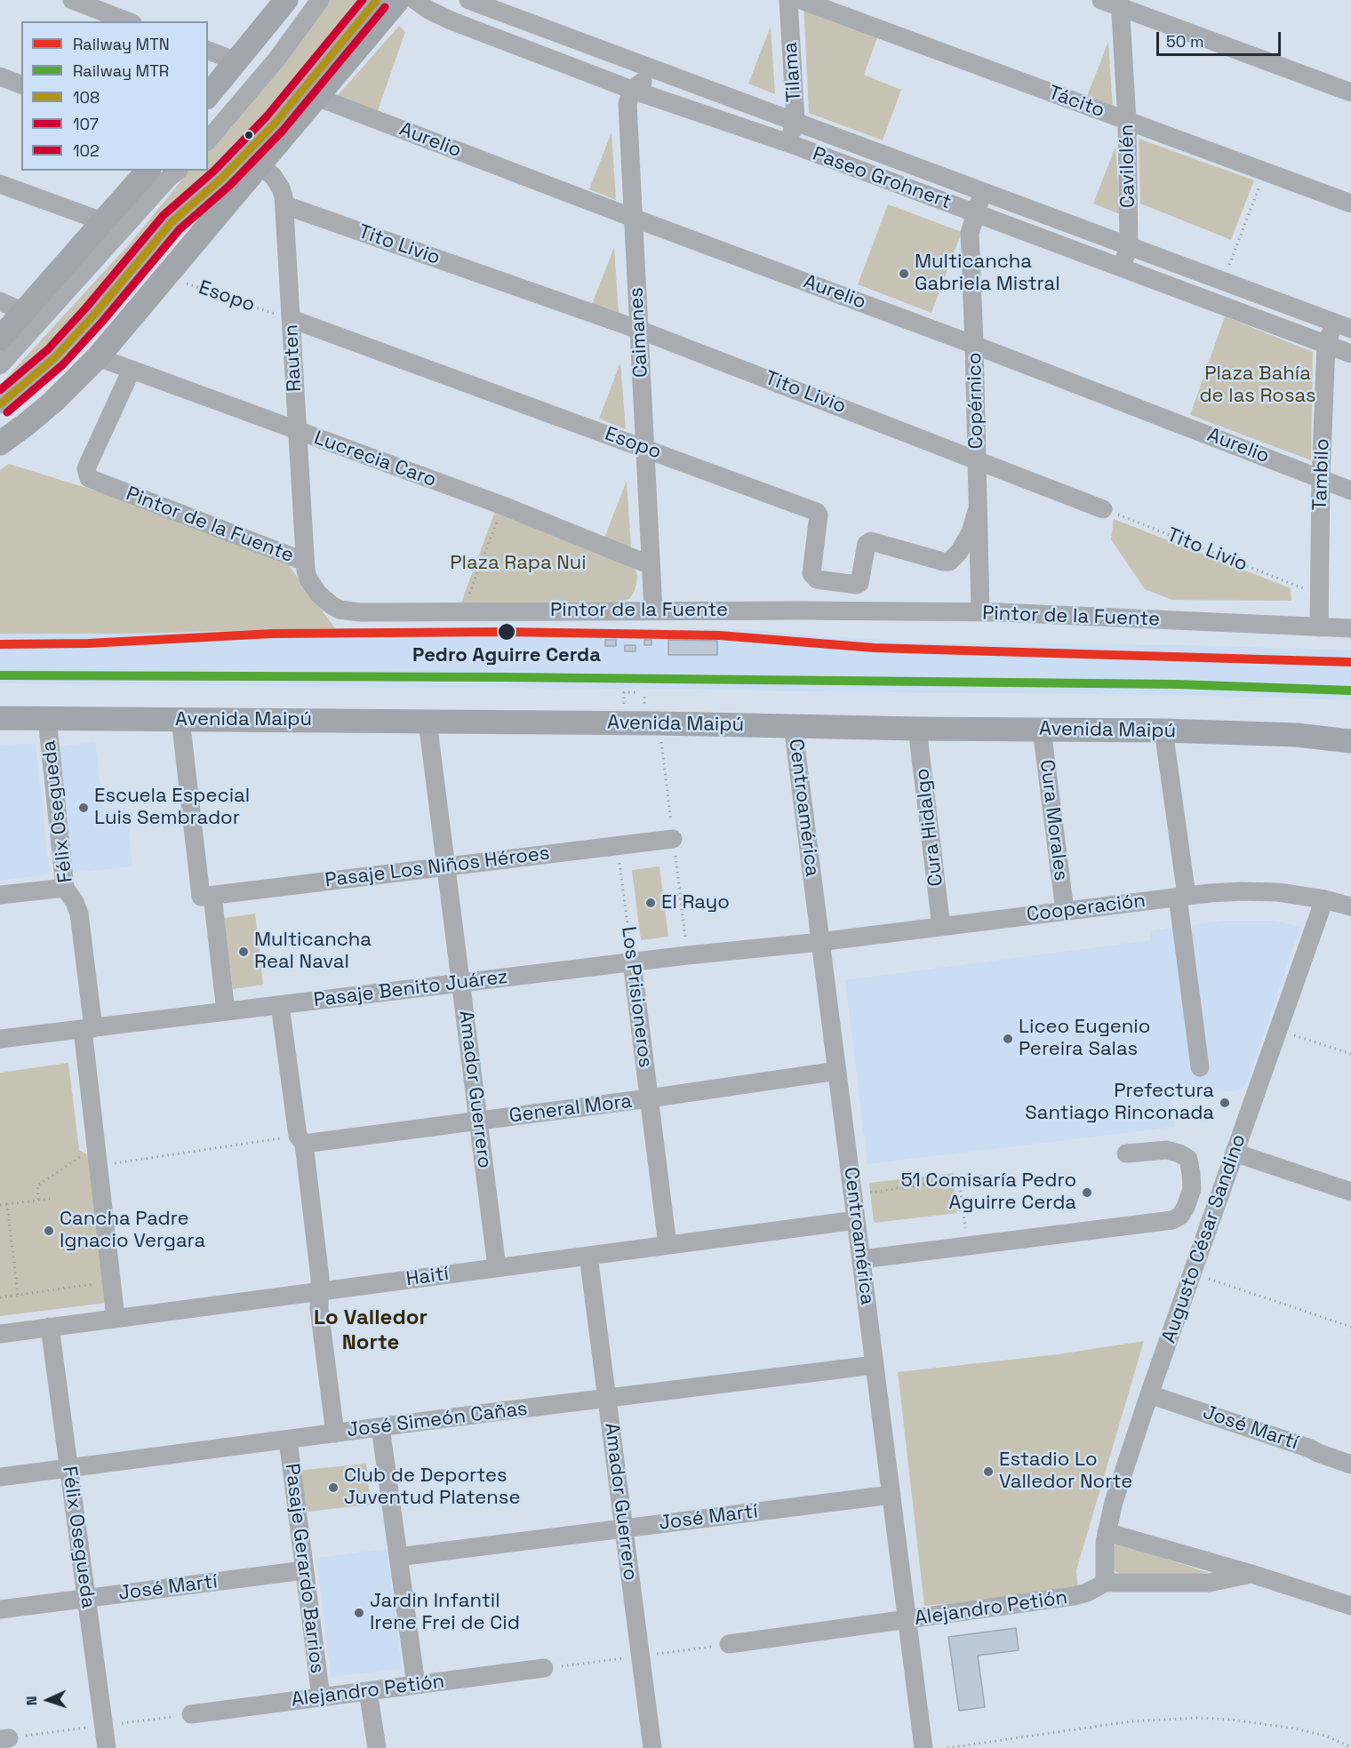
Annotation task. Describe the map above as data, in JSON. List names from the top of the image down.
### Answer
{
  "streets": {
    "main road": ["Avenida Maipú"],
    "street": [
      "Tilama",
      "Tácito",
      "Aurelio",
      "Cavilolén",
      "Paseo Grohnert",
      "Tito Livio",
      "Esopo",
      "Caimanes",
      "Rauten",
      "Copérnico",
      "Lucrecia Caro",
      "Tambilo",
      "Pintor de la Fuente",
      "Centroamérica",
      "Félix Osegueda",
      "Cura Morales",
      "Cura Hidalgo",
      "Pasaje Los Niños Héroes",
      "Cooperación",
      "Pasaje Benito Juárez",
      "Los Prisioneros",
      "Amador Guerrero",
      "General Mora",
      "Augusto César Sandino",
      "Haití",
      "José Simeón Cañas",
      "José Martí",
      "Pasaje Gerardo Barrios",
      "Alejandro Petión"
    ]
  },
  "crossings": [
    ["Tilama", "Paseo Grohnert"],
    ["Tácito", "Cavilolén"],
    ["Aurelio", "Caimanes"],
    ["Aurelio", "Copérnico"],
    ["Aurelio", "Tambilo"],
    ["Cavilolén", "Paseo Grohnert"],
    ["Paseo Grohnert", "Caimanes"],
    ["Paseo Grohnert", "Copérnico"],
    ["Paseo Grohnert", "Tambilo"],
    ["Tito Livio", "Caimanes"],
    ["Tito Livio", "Rauten"],
    ["Tito Livio", "Copérnico"],
    ["Tito Livio", "Tambilo"],
    ["Esopo", "Caimanes"],
    ["Esopo", "Rauten"],
    ["Esopo", "Copérnico"],
    ["Caimanes", "Lucrecia Caro"],
    ["Caimanes", "Pintor de la Fuente"],
    ["Rauten", "Lucrecia Caro"],
    ["Rauten", "Pintor de la Fuente"],
    ["Copérnico", "Pintor de la Fuente"],
    ["Lucrecia Caro", "Pintor de la Fuente"],
    ["Tambilo", "Pintor de la Fuente"],
    ["Avenida Maipú", "Centroamérica"],
    ["Avenida Maipú", "Félix Osegueda"],
    ["Avenida Maipú", "Cura Morales"],
    ["Avenida Maipú", "Cura Hidalgo"],
    ["Avenida Maipú", "Amador Guerrero"],
    ["Centroamérica", "Cooperación"],
    ["Centroamérica", "Pasaje Benito Juárez"],
    ["Centroamérica", "General Mora"],
    ["Centroamérica", "Haití"],
    ["Centroamérica", "José Simeón Cañas"],
    ["Centroamérica", "José Martí"],
    ["Centroamérica", "Alejandro Petión"],
    ["Félix Osegueda", "Pasaje Benito Juárez"],
    ["Félix Osegueda", "Haití"],
    ["Félix Osegueda", "José Simeón Cañas"],
    ["Félix Osegueda", "José Martí"],
    ["Cura Morales", "Cooperación"],
    ["Cura Hidalgo", "Cooperación"],
    ["Pasaje Los Niños Héroes", "Los Prisioneros"],
    ["Pasaje Los Niños Héroes", "Amador Guerrero"],
    ["Cooperación", "Pasaje Benito Juárez"],
    ["Cooperación", "Augusto César Sandino"],
    ["Pasaje Benito Juárez", "Los Prisioneros"],
    ["Pasaje Benito Juárez", "Amador Guerrero"],
    ["Los Prisioneros", "General Mora"],
    ["Los Prisioneros", "Haití"],
    ["Amador Guerrero", "General Mora"],
    ["Amador Guerrero", "Haití"],
    ["Amador Guerrero", "José Simeón Cañas"],
    ["Amador Guerrero", "José Martí"],
    ["Augusto César Sandino", "José Martí"],
    ["Augusto César Sandino", "Alejandro Petión"],
    ["José Simeón Cañas", "Pasaje Gerardo Barrios"],
    ["José Martí", "Pasaje Gerardo Barrios"],
    ["Pasaje Gerardo Barrios", "Alejandro Petión"]
  ],
  "districts": ["Lo Valledor Norte"],
  "parks": ["Plaza Bahía de las Rosas", "Plaza Rapa Nui"],
  "places": [
    "Multicancha Gabriela Mistral",
    "Pedro Aguirre Cerda",
    "Escuela Especial Luis Sembrador",
    "El Rayo",
    "Multicancha Real Naval",
    "Liceo Eugenio Pereira Salas",
    "Prefectura Santiago Rinconada",
    "51 Comisaría Pedro Aguirre Cerda",
    "Cancha Padre Ignacio Vergara",
    "Estadio Lo Valledor Norte",
    "Club de Deportes Juventud Platense",
    "Jardin Infantil Irene Frei de Cid"
  ],
  "lines": [
    "transit line 108",
    "transit line 102",
    "transit line 107",
    "rail line MTN",
    "rail line MTR"
  ],
  "legend": [
    "Railway MTN",
    "Railway MTR",
    "108",
    "107",
    "102"
  ],
  "scale_bar": "50 m",
  "north": "left"
}
